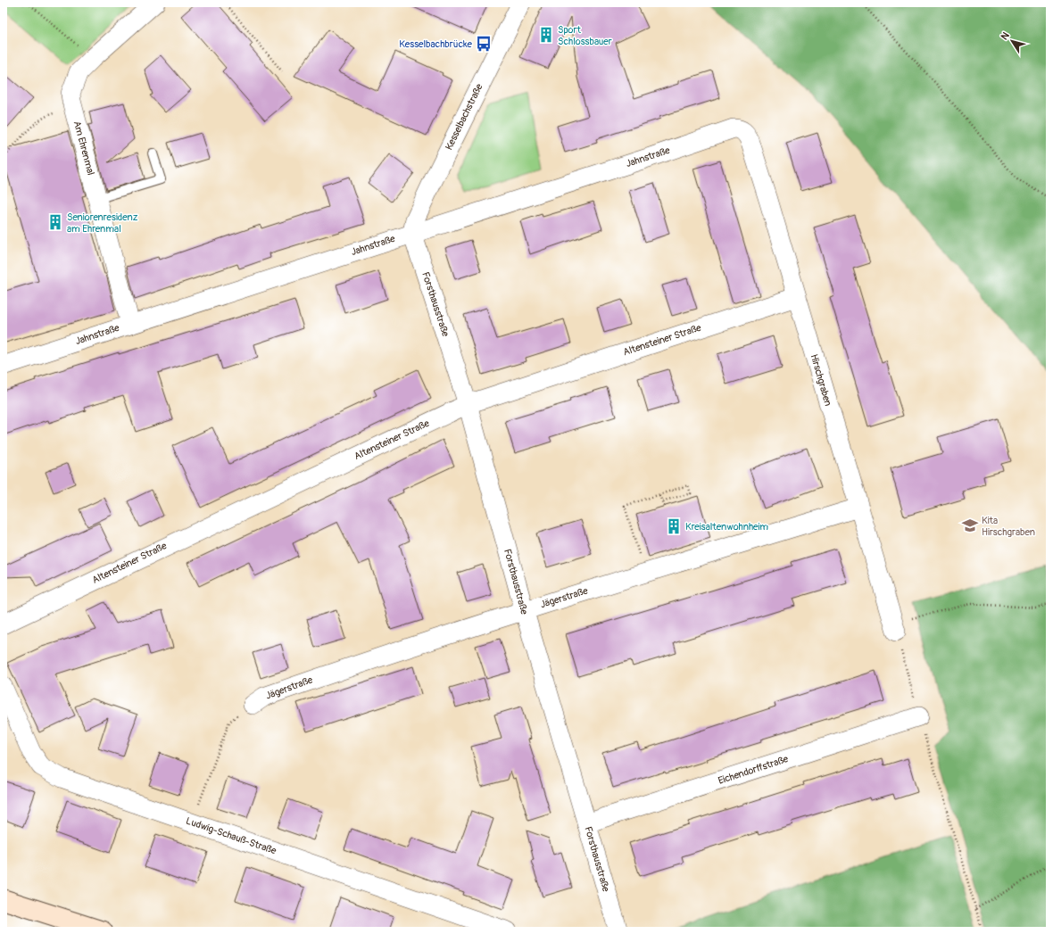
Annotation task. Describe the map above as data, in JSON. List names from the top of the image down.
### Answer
{
  "streets": {
    "street": [
      "Kesselbachstraße",
      "Am Ehrenmal",
      "Jahnstraße",
      "Forsthausstraße",
      "Altensteiner Straße",
      "Hirschgraben",
      "Jägerstraße",
      "Eichendorffstraße",
      "Ludwig-Schauß-Straße"
    ]
  },
  "crossings": [
    ["Kesselbachstraße", "Jahnstraße"],
    ["Kesselbachstraße", "Forsthausstraße"],
    ["Am Ehrenmal", "Jahnstraße"],
    ["Jahnstraße", "Forsthausstraße"],
    ["Jahnstraße", "Hirschgraben"],
    ["Forsthausstraße", "Altensteiner Straße"],
    ["Forsthausstraße", "Jägerstraße"],
    ["Forsthausstraße", "Eichendorffstraße"],
    ["Altensteiner Straße", "Hirschgraben"],
    ["Hirschgraben", "Jägerstraße"]
  ],
  "places": {
    "building": ["Sport Schlossbauer", "Seniorenresidenz am Ehrenmal", "Kreisaltenwohnheim"],
    "bus stop": ["Kesselbachbrücke"],
    "school or university": ["Kita Hirschgraben"]
  },
  "north": "top left"
}
